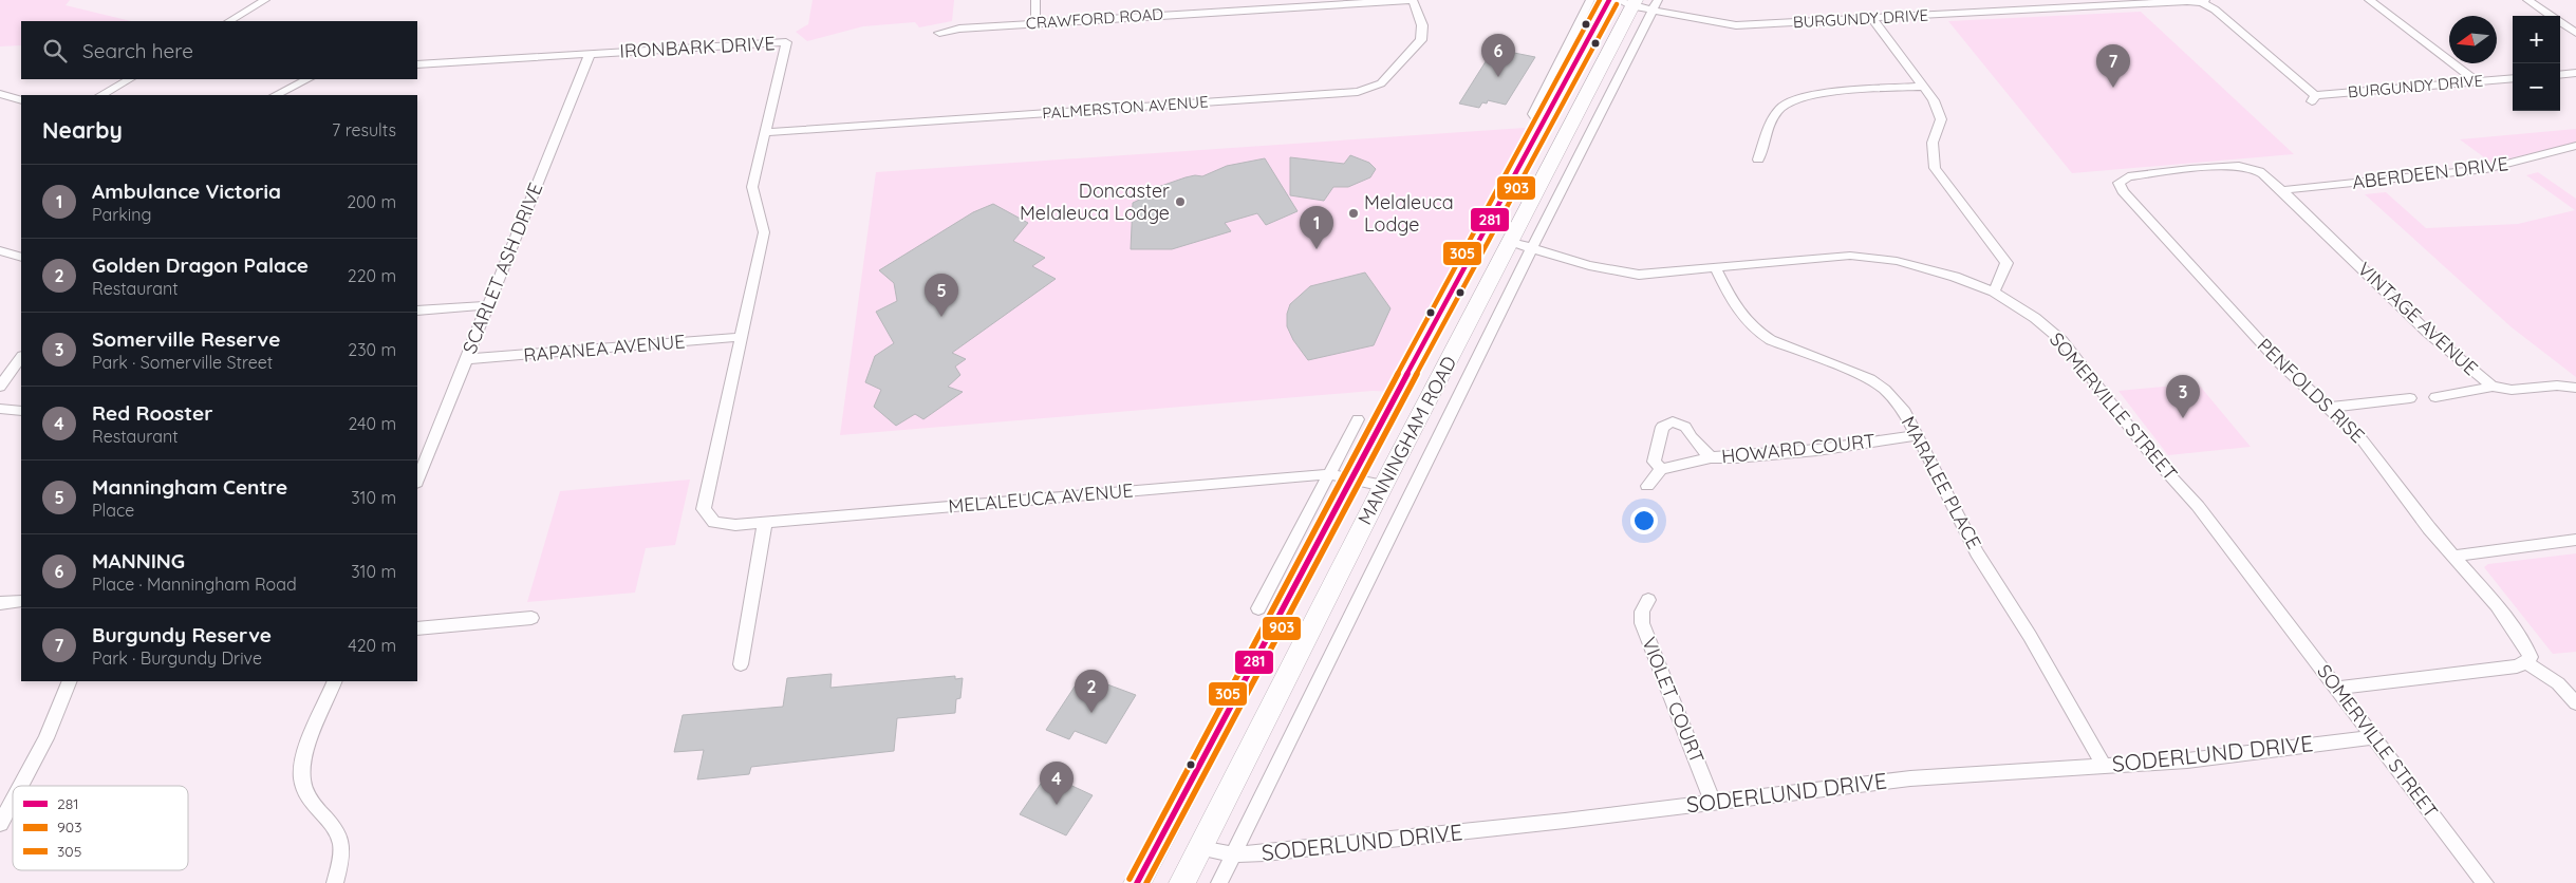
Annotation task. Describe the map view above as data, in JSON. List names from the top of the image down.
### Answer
{
  "streets": {
    "main road": ["MANNINGHAM ROAD"],
    "street": [
      "CRAWFORD ROAD",
      "BURGUNDY DRIVE",
      "IRONBARK DRIVE",
      "PALMERSTON AVENUE",
      "ABERDEEN DRIVE",
      "SCARLET ASH DRIVE",
      "VINTAGE AVENUE",
      "RAPANEA AVENUE",
      "PENFOLDS RISE",
      "SOMERVILLE STREET",
      "HOWARD COURT",
      "MARALEE PLACE",
      "MELALEUCA AVENUE",
      "VIOLET COURT",
      "SODERLUND DRIVE"
    ]
  },
  "crossings": [
    ["BURGUNDY DRIVE", "MANNINGHAM ROAD"],
    ["IRONBARK DRIVE", "PALMERSTON AVENUE"],
    ["IRONBARK DRIVE", "SCARLET ASH DRIVE"],
    ["IRONBARK DRIVE", "RAPANEA AVENUE"],
    ["IRONBARK DRIVE", "MELALEUCA AVENUE"],
    ["ABERDEEN DRIVE", "VINTAGE AVENUE"],
    ["SCARLET ASH DRIVE", "RAPANEA AVENUE"],
    ["VINTAGE AVENUE", "PENFOLDS RISE"],
    ["SOMERVILLE STREET", "MANNINGHAM ROAD"],
    ["SOMERVILLE STREET", "MARALEE PLACE"],
    ["SOMERVILLE STREET", "SODERLUND DRIVE"],
    ["MANNINGHAM ROAD", "MELALEUCA AVENUE"],
    ["MANNINGHAM ROAD", "SODERLUND DRIVE"],
    ["HOWARD COURT", "MARALEE PLACE"],
    ["MARALEE PLACE", "SODERLUND DRIVE"],
    ["VIOLET COURT", "SODERLUND DRIVE"]
  ],
  "places": ["Doncaster Melaleuca Lodge", "Melaleuca Lodge"],
  "lines": ["transit line 281", "transit line 305", "transit line 903"],
  "legend": ["281", "903", "305"],
  "north": "left",
  "page": {
    "map_buttons": ["+", "−"],
    "search": "Search here",
    "pins": [
      "6",
      "7",
      "1",
      "5",
      "3",
      "2",
      "4"
    ],
    "heading": ["Nearby", "7 results"],
    "list": [
      {
        "mark": "1",
        "name": "Ambulance Victoria",
        "note": "Parking",
        "value": "200 m"
      },
      {
        "mark": "2",
        "name": "Golden Dragon Palace",
        "note": "Restaurant",
        "value": "220 m"
      },
      {
        "mark": "3",
        "name": "Somerville Reserve",
        "note": "Park · Somerville Street",
        "value": "230 m"
      },
      {
        "mark": "4",
        "name": "Red Rooster",
        "note": "Restaurant",
        "value": "240 m"
      },
      {
        "mark": "5",
        "name": "Manningham Centre",
        "note": "Place",
        "value": "310 m"
      },
      {
        "mark": "6",
        "name": "MANNING",
        "note": "Place · Manningham Road",
        "value": "310 m"
      },
      {
        "mark": "7",
        "name": "Burgundy Reserve",
        "note": "Park · Burgundy Drive",
        "value": "420 m"
      }
    ]
  }
}
